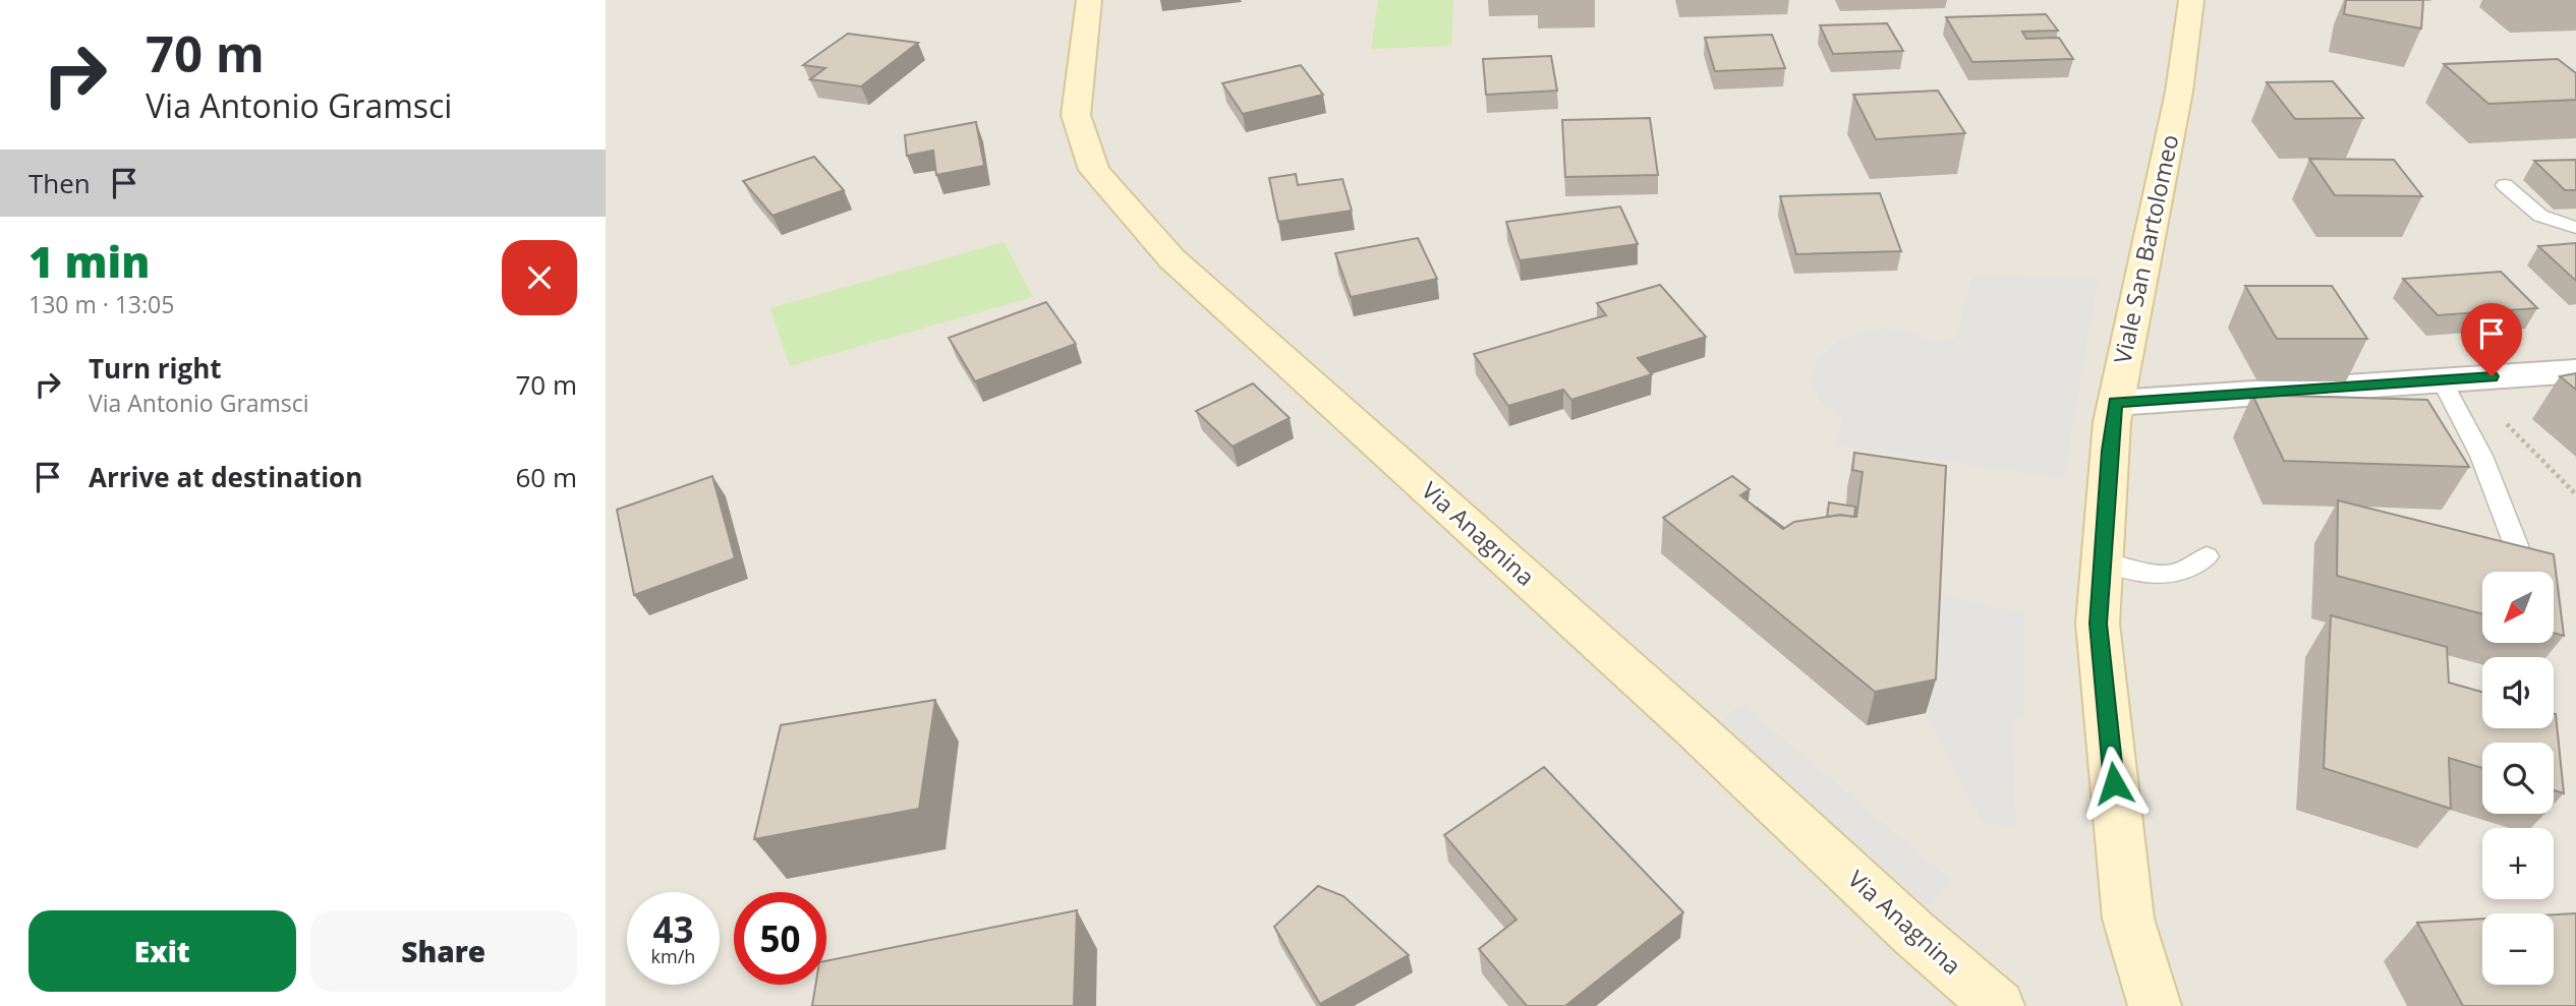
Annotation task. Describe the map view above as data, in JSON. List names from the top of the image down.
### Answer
{
  "streets": {
    "main road": ["Viale San Bartolomeo", "Via Anagnina"]
  },
  "north": "bottom left",
  "page": {
    "turn": ["70 m", "Via Antonio Gramsci"],
    "then": "Then",
    "heading": ["1 min", "130 m · 13:05"],
    "list": [
      {
        "name": "Turn right",
        "note": "Via Antonio Gramsci",
        "value": "70 m"
      },
      {
        "name": "Arrive at destination",
        "value": "60 m"
      }
    ],
    "map_buttons": ["+", "−"],
    "speed": "43 km/h",
    "limit": "50",
    "buttons": ["Exit", "Share"]
  }
}
